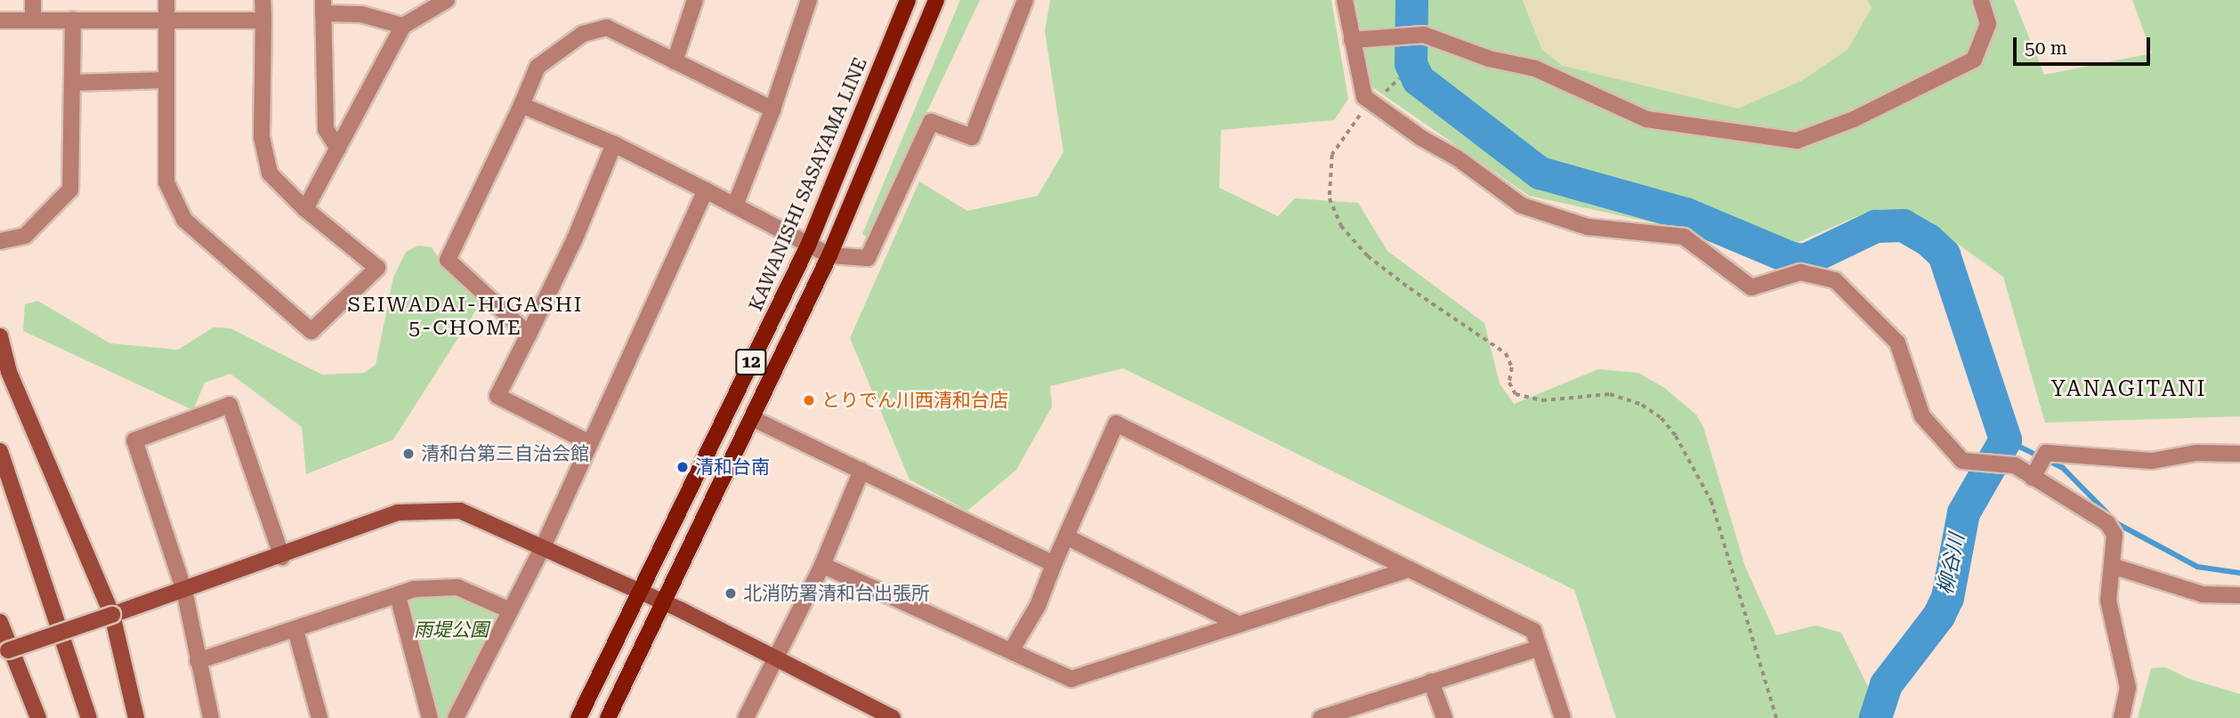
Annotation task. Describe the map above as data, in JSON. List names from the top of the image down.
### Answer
{
  "streets": {
    "main road": ["KAWANISHI SASAYAMA LINE", "12"]
  },
  "districts": ["SEIWADAI-HIGASHI 5-CHOME", "YANAGITANI"],
  "water": ["柳谷川"],
  "parks": ["雨堤公園"],
  "places": [
    "とりでん川西清和台店",
    "清和台第三自治会館",
    "清和台南",
    "北消防署清和台出張所"
  ],
  "scale_bar": "50 m"
}
